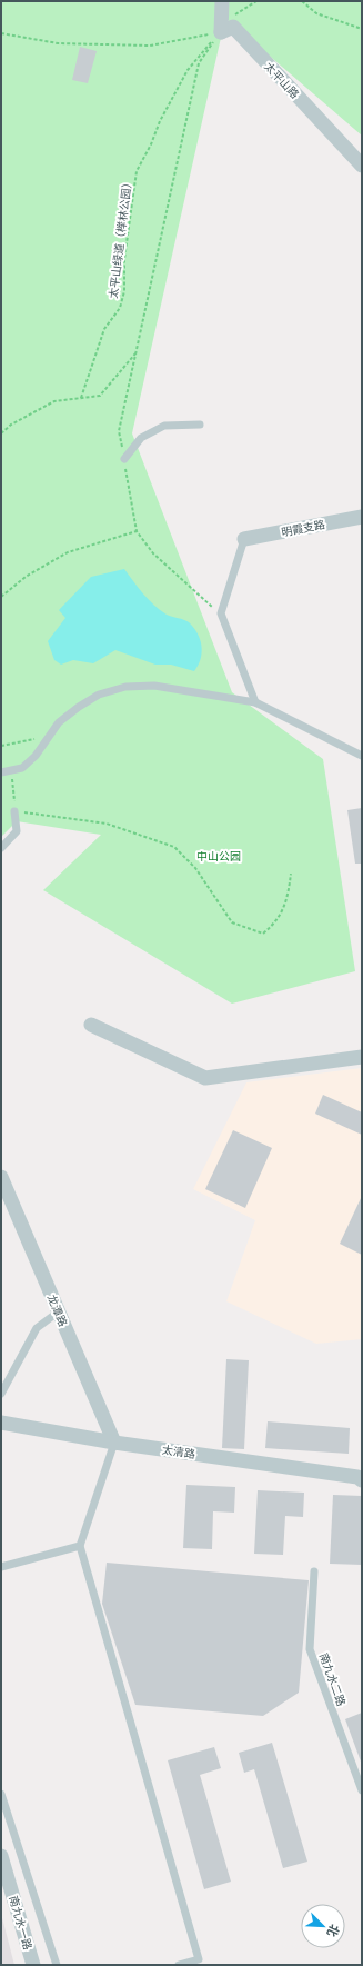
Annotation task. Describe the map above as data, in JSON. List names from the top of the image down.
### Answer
{
  "streets": {
    "street": [
      "太平山路",
      "明霞支路",
      "龙潭路",
      "太清路",
      "南九水一路"
    ],
    "lane": ["南九水二路"],
    "path": ["太平山绿道（榉林公园）"]
  },
  "crossings": [
    ["太平山路", "太平山绿道（榉林公园）"],
    ["龙潭路", "太清路"]
  ],
  "parks": ["中山公园"],
  "north": "bottom right"
}
